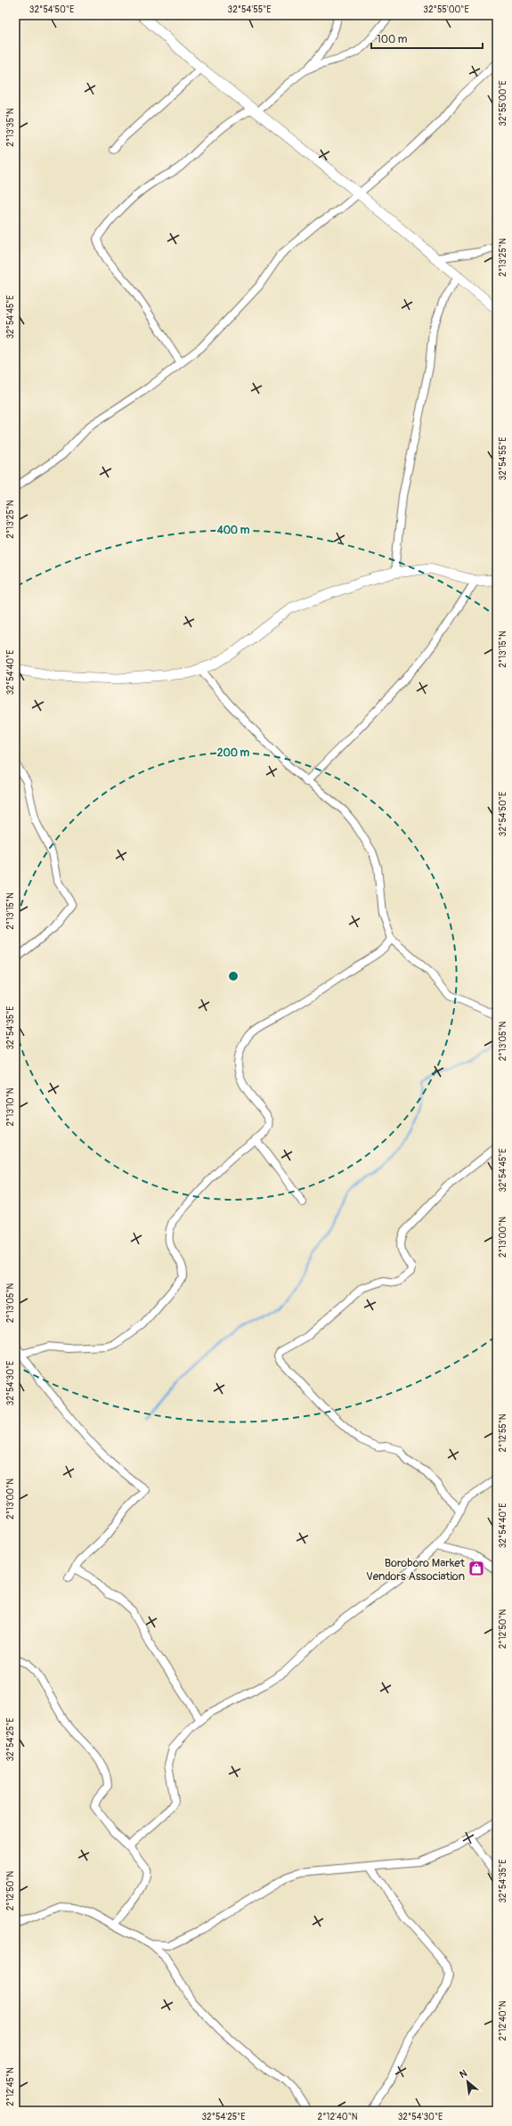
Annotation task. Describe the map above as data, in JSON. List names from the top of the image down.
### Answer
{
  "places": {
    "shop": ["Boroboro Market Vendors Association"]
  },
  "scale_bar": "100 m",
  "north": "top left",
  "coordinates": [
    "32°54'50\"E",
    "32°54'55\"E",
    "32°55'00\"E",
    "2°13'35\"N",
    "2°13'25\"N",
    "32°54'45\"E",
    "2°13'15\"N",
    "32°54'40\"E",
    "32°54'35\"E",
    "2°13'05\"N",
    "2°13'10\"N",
    "2°13'00\"N",
    "32°54'30\"E",
    "2°12'55\"N",
    "2°12'50\"N",
    "32°54'25\"E",
    "2°12'40\"N",
    "2°12'45\"N"
  ],
  "rings": ["400 m", "200 m"]
}
